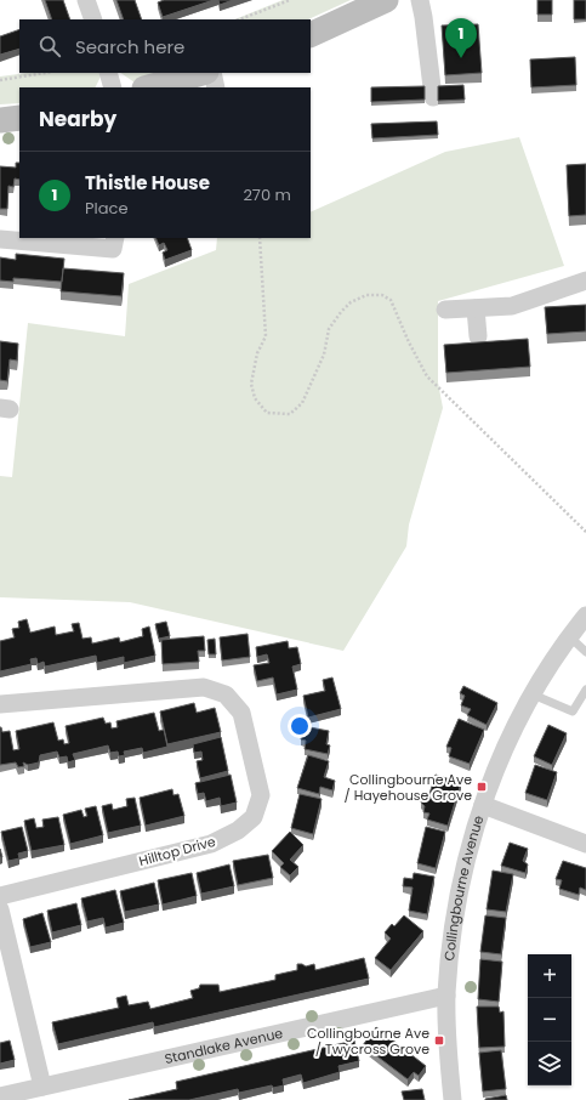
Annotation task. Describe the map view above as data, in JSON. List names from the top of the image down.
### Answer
{
  "streets": {
    "street": ["Hilltop Drive", "Collingbourne Avenue", "Standlake Avenue"]
  },
  "crossings": [
    ["Collingbourne Avenue", "Standlake Avenue"]
  ],
  "places": {
    "transit": ["Collingbourne Ave / Hayehouse Grove", "Collingbourne Ave / Twycross Grove"]
  },
  "page": {
    "pins": "1",
    "search": "Search here",
    "heading": "Nearby",
    "list": [
      {
        "mark": "1",
        "name": "Thistle House",
        "note": "Place",
        "value": "270 m"
      }
    ],
    "map_buttons": ["+", "−"]
  }
}
